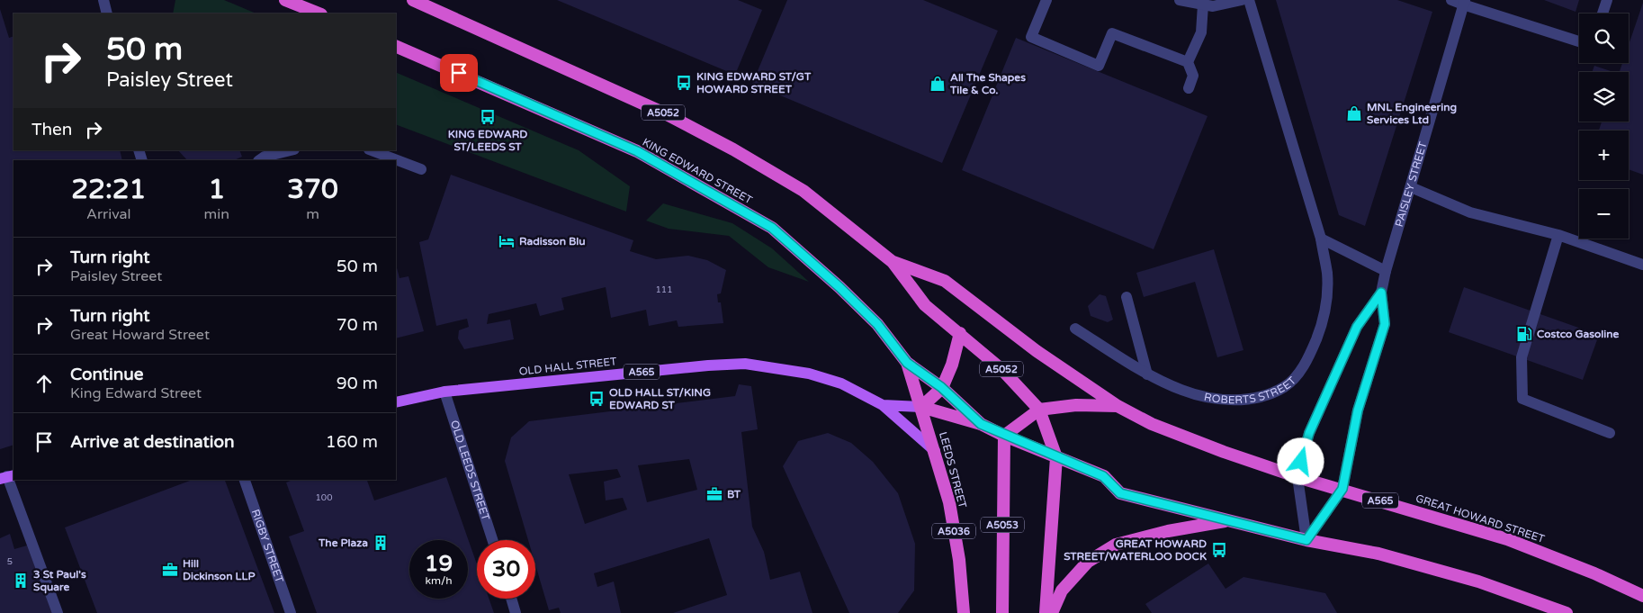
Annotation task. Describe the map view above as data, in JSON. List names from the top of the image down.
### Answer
{
  "streets": {
    "highway": [
      "A5052",
      "KING EDWARD STREET",
      "A565",
      "LEEDS STREET",
      "GREAT HOWARD STREET",
      "A5053",
      "A5036"
    ],
    "main road": ["OLD HALL STREET"],
    "street": [
      "PAISLEY STREET",
      "ROBERTS STREET",
      "OLD LEEDS STREET",
      "RIGBY STREET"
    ]
  },
  "crossings": [
    ["A5052", "GREAT HOWARD STREET"],
    ["KING EDWARD STREET", "LEEDS STREET"],
    ["PAISLEY STREET", "GREAT HOWARD STREET"],
    ["OLD HALL STREET", "LEEDS STREET"],
    ["OLD HALL STREET", "OLD LEEDS STREET"],
    ["GREAT HOWARD STREET", "A5053"]
  ],
  "places": {
    "bus stop": [
      "KING EDWARD ST/GT HOWARD STREET",
      "KING EDWARD ST/LEEDS ST",
      "OLD HALL ST/KING EDWARD ST",
      "GREAT HOWARD STREET/WATERLOO DOCK"
    ],
    "shop": ["All The Shapes Tile & Co.", "MNL Engineering Services Ltd"],
    "hotel": ["Radisson Blu"],
    "fuel station": ["Costco Gasoline"],
    "office": ["BT", "Hill Dickinson LLP"],
    "building": ["The Plaza", "3 St Paul's Square"]
  },
  "house_numbers": ["111", "100", "5"],
  "page": {
    "map_buttons": ["+", "−"],
    "turn": ["50 m", "Paisley Street"],
    "then": "Then",
    "eta": [
      "22:21",
      "Arrival",
      "1",
      "min",
      "370",
      "m"
    ],
    "list": [
      {
        "name": "Turn right",
        "note": "Paisley Street",
        "value": "50 m"
      },
      {
        "name": "Turn right",
        "note": "Great Howard Street",
        "value": "70 m"
      },
      {
        "name": "Continue",
        "note": "King Edward Street",
        "value": "90 m"
      },
      {
        "name": "Arrive at destination",
        "value": "160 m"
      }
    ],
    "speed": "19 km/h",
    "limit": "30"
  }
}
